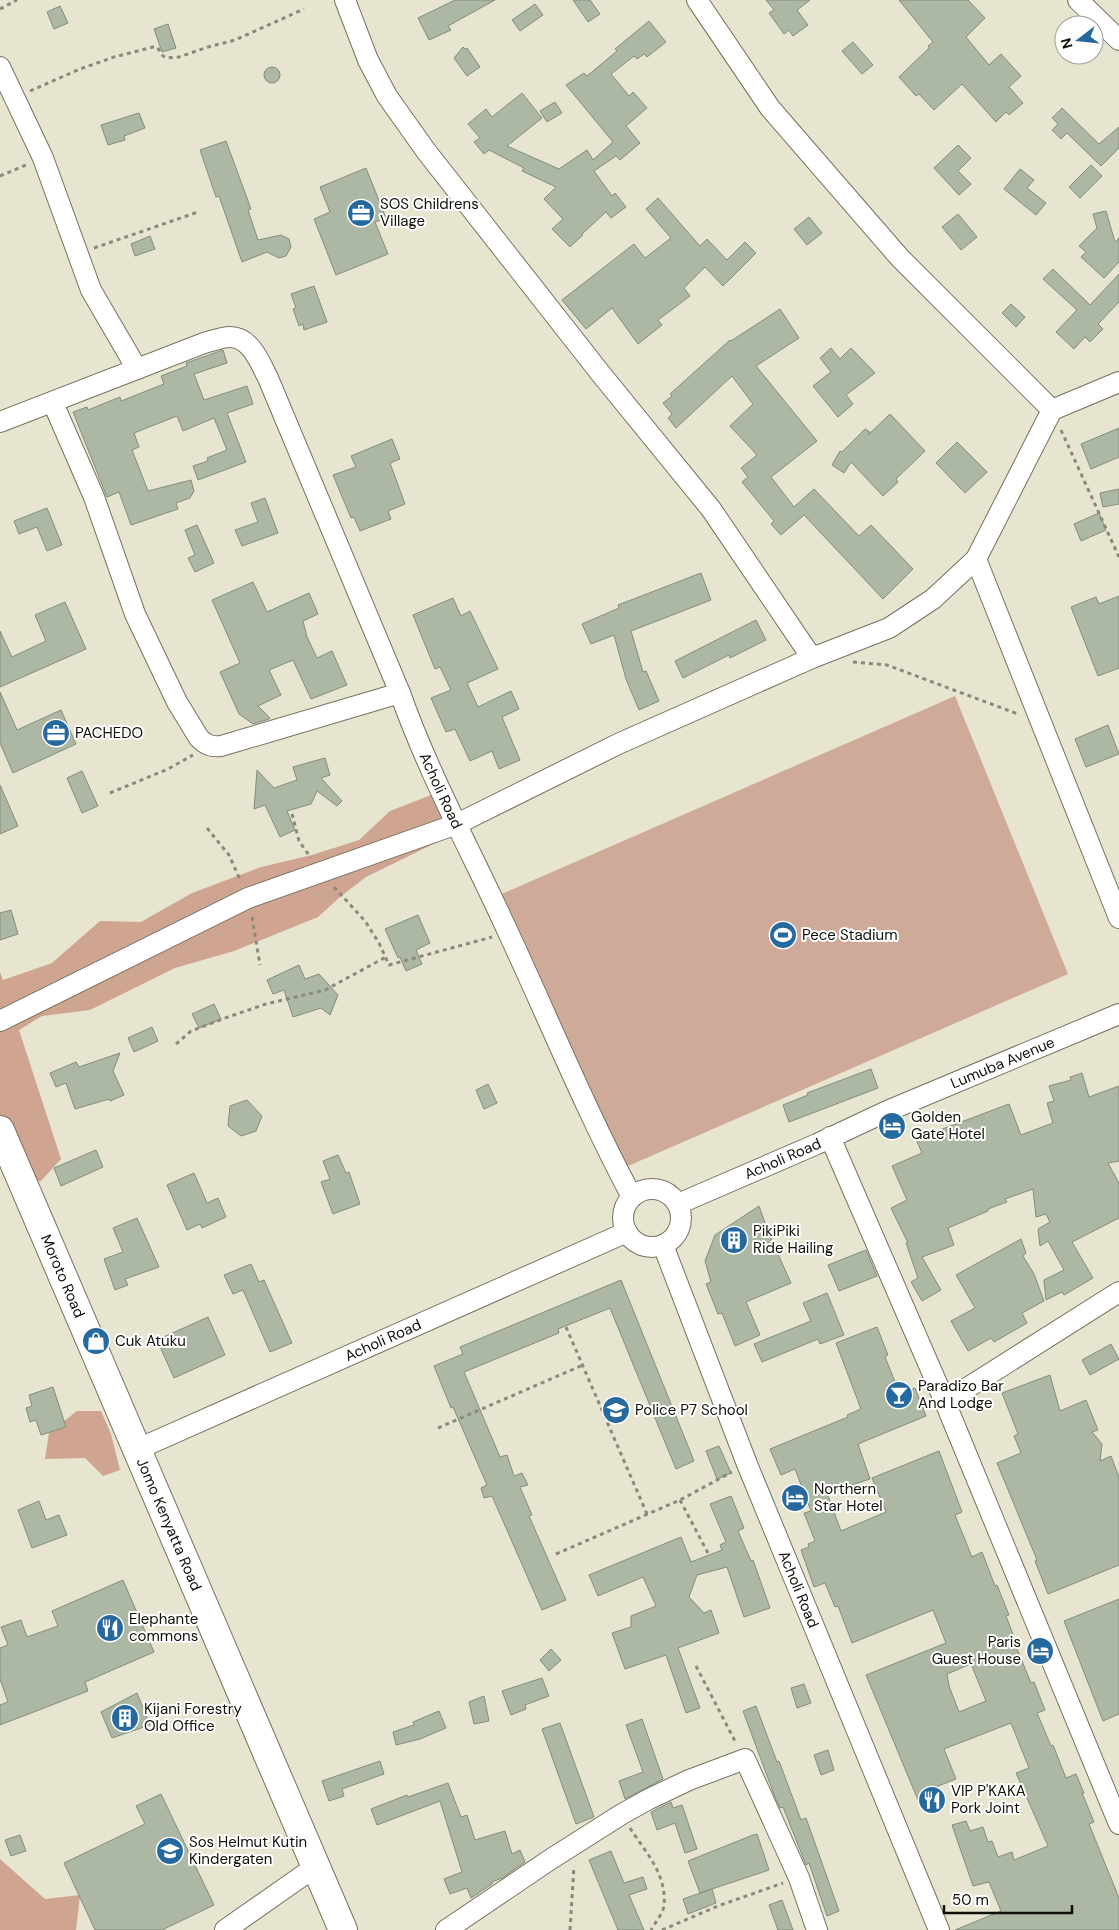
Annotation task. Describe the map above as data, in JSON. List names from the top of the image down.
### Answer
{
  "streets": {
    "main road": ["Moroto Road", "Jomo Kenyatta Road"],
    "street": ["Acholi Road", "Lumuba Avenue"]
  },
  "crossings": [
    ["Acholi Road", "Lumuba Avenue"],
    ["Acholi Road", "Moroto Road"],
    ["Acholi Road", "Jomo Kenyatta Road"],
    ["Moroto Road", "Jomo Kenyatta Road"]
  ],
  "places": {
    "office": ["SOS Childrens Village", "PACHEDO"],
    "sports": ["Pece Stadium"],
    "hotel": ["Golden Gate Hotel", "Northern Star Hotel", "Paris Guest House"],
    "building": ["PikiPiki Ride Hailing", "Kijani Forestry Old Office"],
    "shop": ["Cuk Atuku"],
    "bar": ["Paradizo Bar And Lodge"],
    "school or university": ["Police P7 School", "Sos Helmut Kutin Kindergaten"],
    "restaurant": ["Elephante commons", "VIP P'KAKA Pork Joint"]
  },
  "scale_bar": "50 m",
  "north": "left"
}
